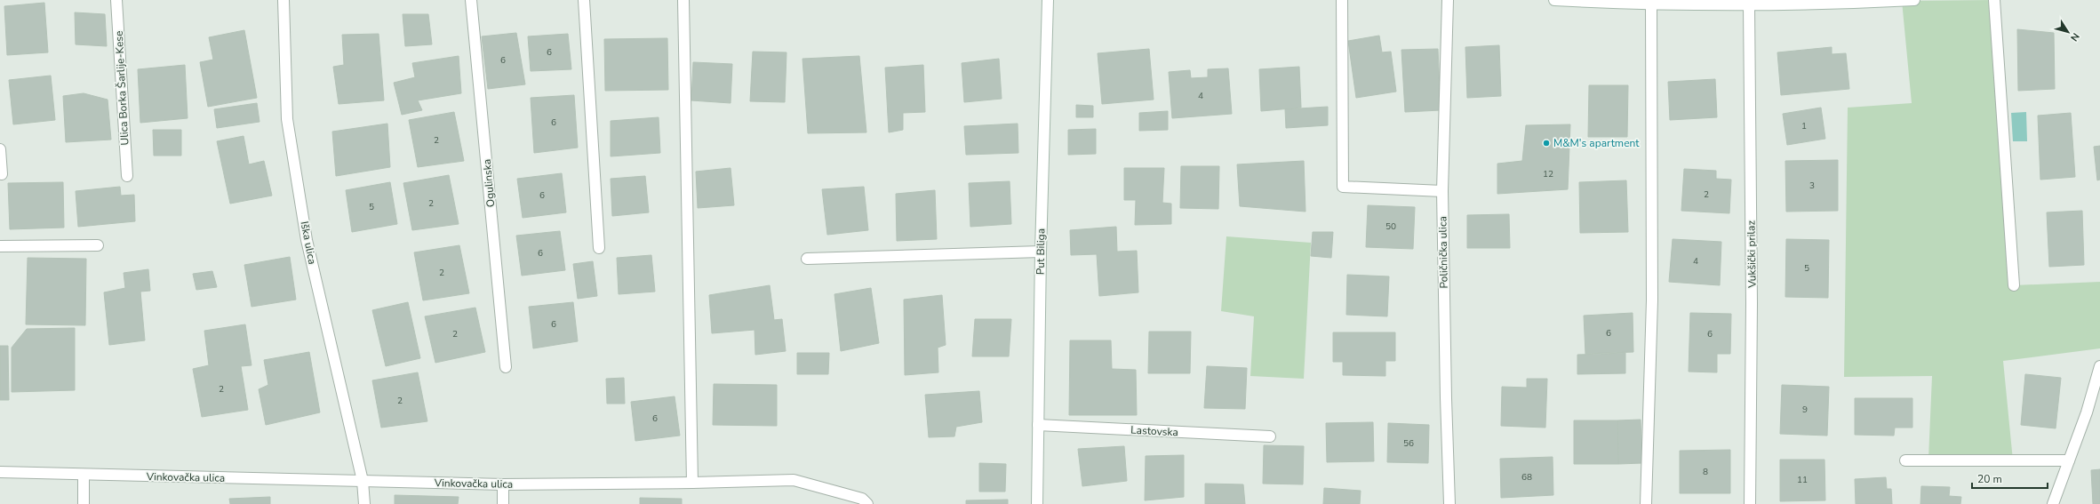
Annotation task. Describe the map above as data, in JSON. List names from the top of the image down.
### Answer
{
  "streets": {
    "street": [
      "Ulica Borka Šarlije-Kese",
      "Ogulinska",
      "Iška ulica",
      "Put Biliga",
      "Poličnička ulica",
      "Vukšički prilaz",
      "Lastovska",
      "Vinkovačka ulica"
    ]
  },
  "crossings": [
    ["Iška ulica", "Vinkovačka ulica"],
    ["Put Biliga", "Lastovska"]
  ],
  "places": ["M&M's apartment"],
  "house_numbers": [
    "6",
    "6",
    "4",
    "6",
    "1",
    "2",
    "12",
    "3",
    "2",
    "6",
    "2",
    "5",
    "50",
    "6",
    "4",
    "5",
    "2",
    "6",
    "6",
    "2",
    "6",
    "2",
    "2",
    "9",
    "6",
    "56",
    "8",
    "68",
    "11"
  ],
  "scale_bar": "20 m",
  "north": "bottom right"
}
